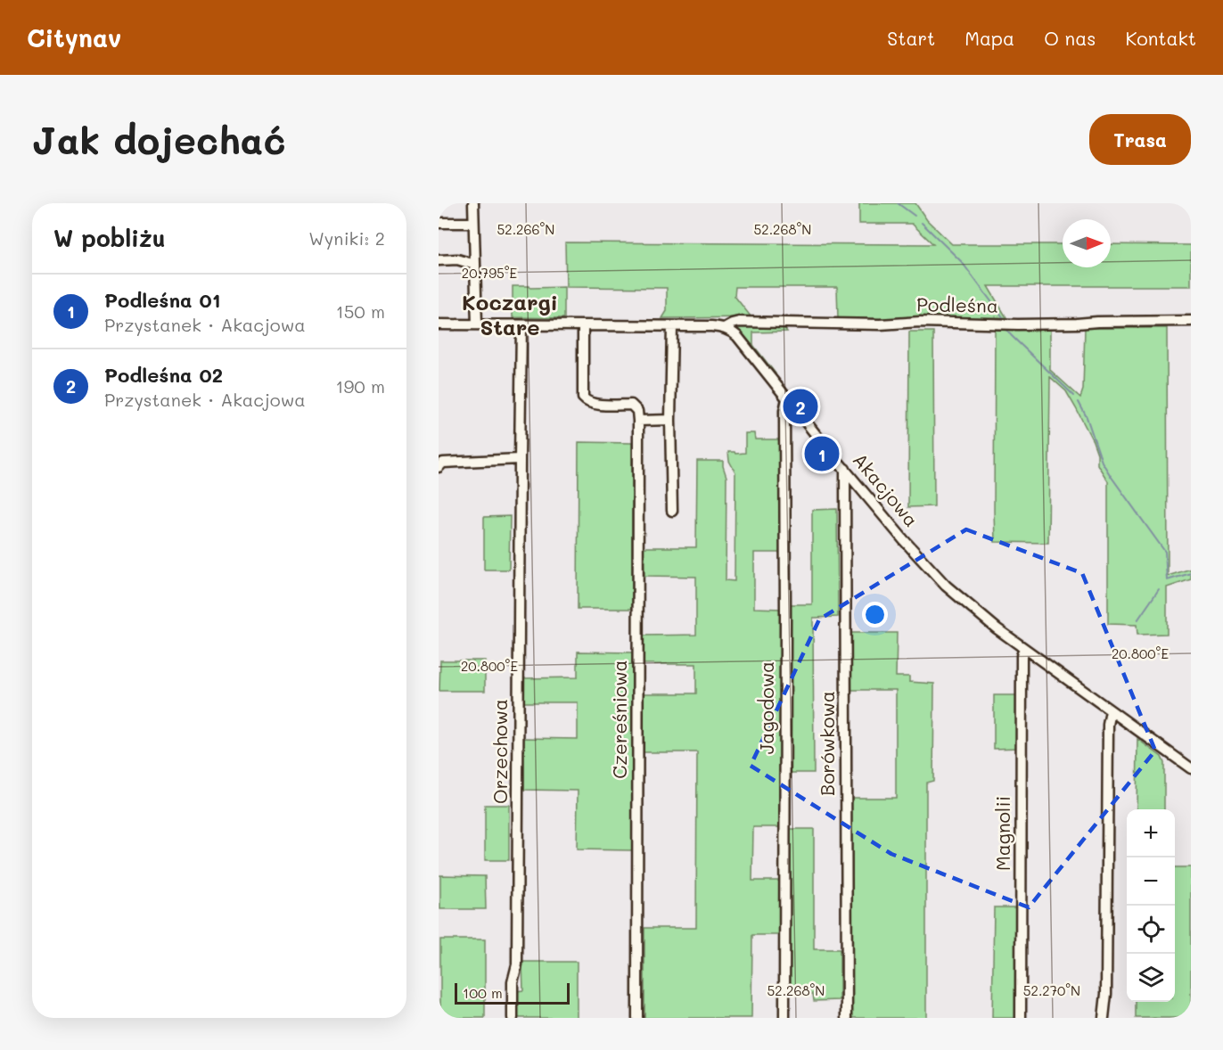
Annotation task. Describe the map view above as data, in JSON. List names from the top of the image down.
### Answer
{
  "streets": {
    "street": [
      "Podleśna",
      "Akacjowa",
      "Jagodowa",
      "Czereśniowa",
      "Borówkowa",
      "Orzechowa",
      "Magnolii"
    ]
  },
  "crossings": [
    ["Podleśna", "Akacjowa"],
    ["Akacjowa", "Jagodowa"],
    ["Akacjowa", "Borówkowa"],
    ["Akacjowa", "Magnolii"]
  ],
  "districts": ["Koczargi Stare"],
  "scale_bar": "100 m",
  "north": "right",
  "page": {
    "header": "Citynav",
    "nav": [
      "Start",
      "Mapa",
      "O nas",
      "Kontakt"
    ],
    "buttons": "Trasa",
    "title": "Jak dojechać",
    "heading": ["W pobliżu", "Wyniki: 2"],
    "list": [
      {
        "mark": "1",
        "name": "Podleśna 01",
        "note": "Przystanek · Akacjowa",
        "value": "150 m"
      },
      {
        "mark": "2",
        "name": "Podleśna 02",
        "note": "Przystanek · Akacjowa",
        "value": "190 m"
      }
    ],
    "pins": ["2", "1"],
    "map_buttons": ["+", "−"],
    "scale": "100 m"
  },
  "coordinates": [
    "52.266°N",
    "52.268°N",
    "20.795°E",
    "20.800°E",
    "52.270°N"
  ]
}
